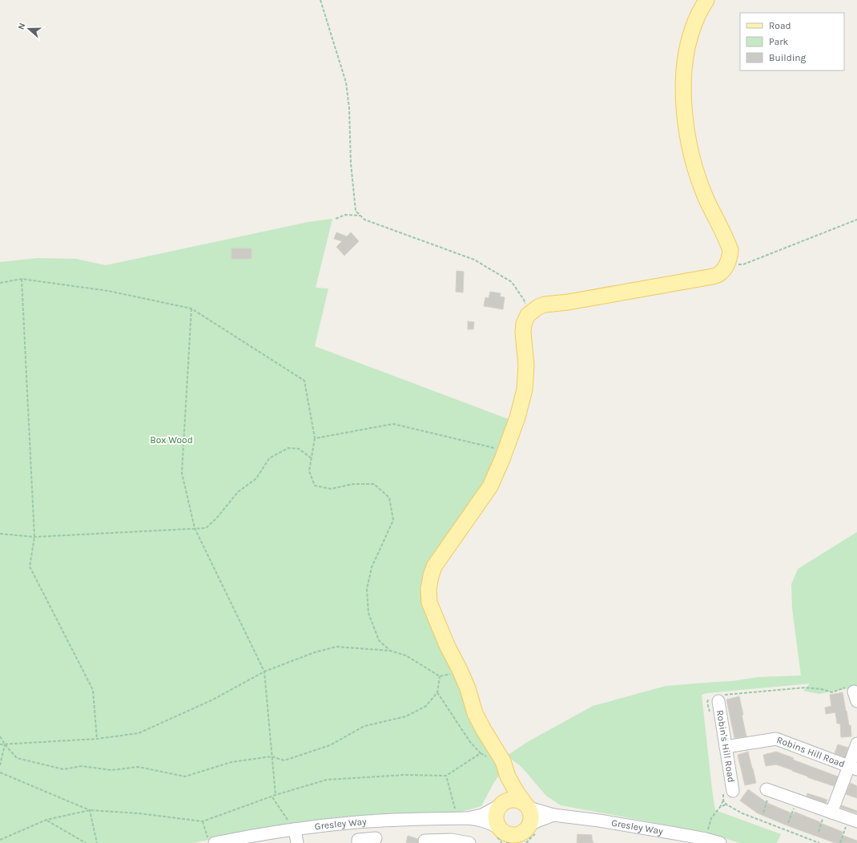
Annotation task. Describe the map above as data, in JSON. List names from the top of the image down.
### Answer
{
  "streets": {
    "street": ["Robin's Hill Road", "Robins Hill Road", "Gresley Way"]
  },
  "crossings": [
    ["Robin's Hill Road", "Robins Hill Road"]
  ],
  "parks": ["Box Wood"],
  "legend": ["Road", "Park", "Building"],
  "north": "left"
}
